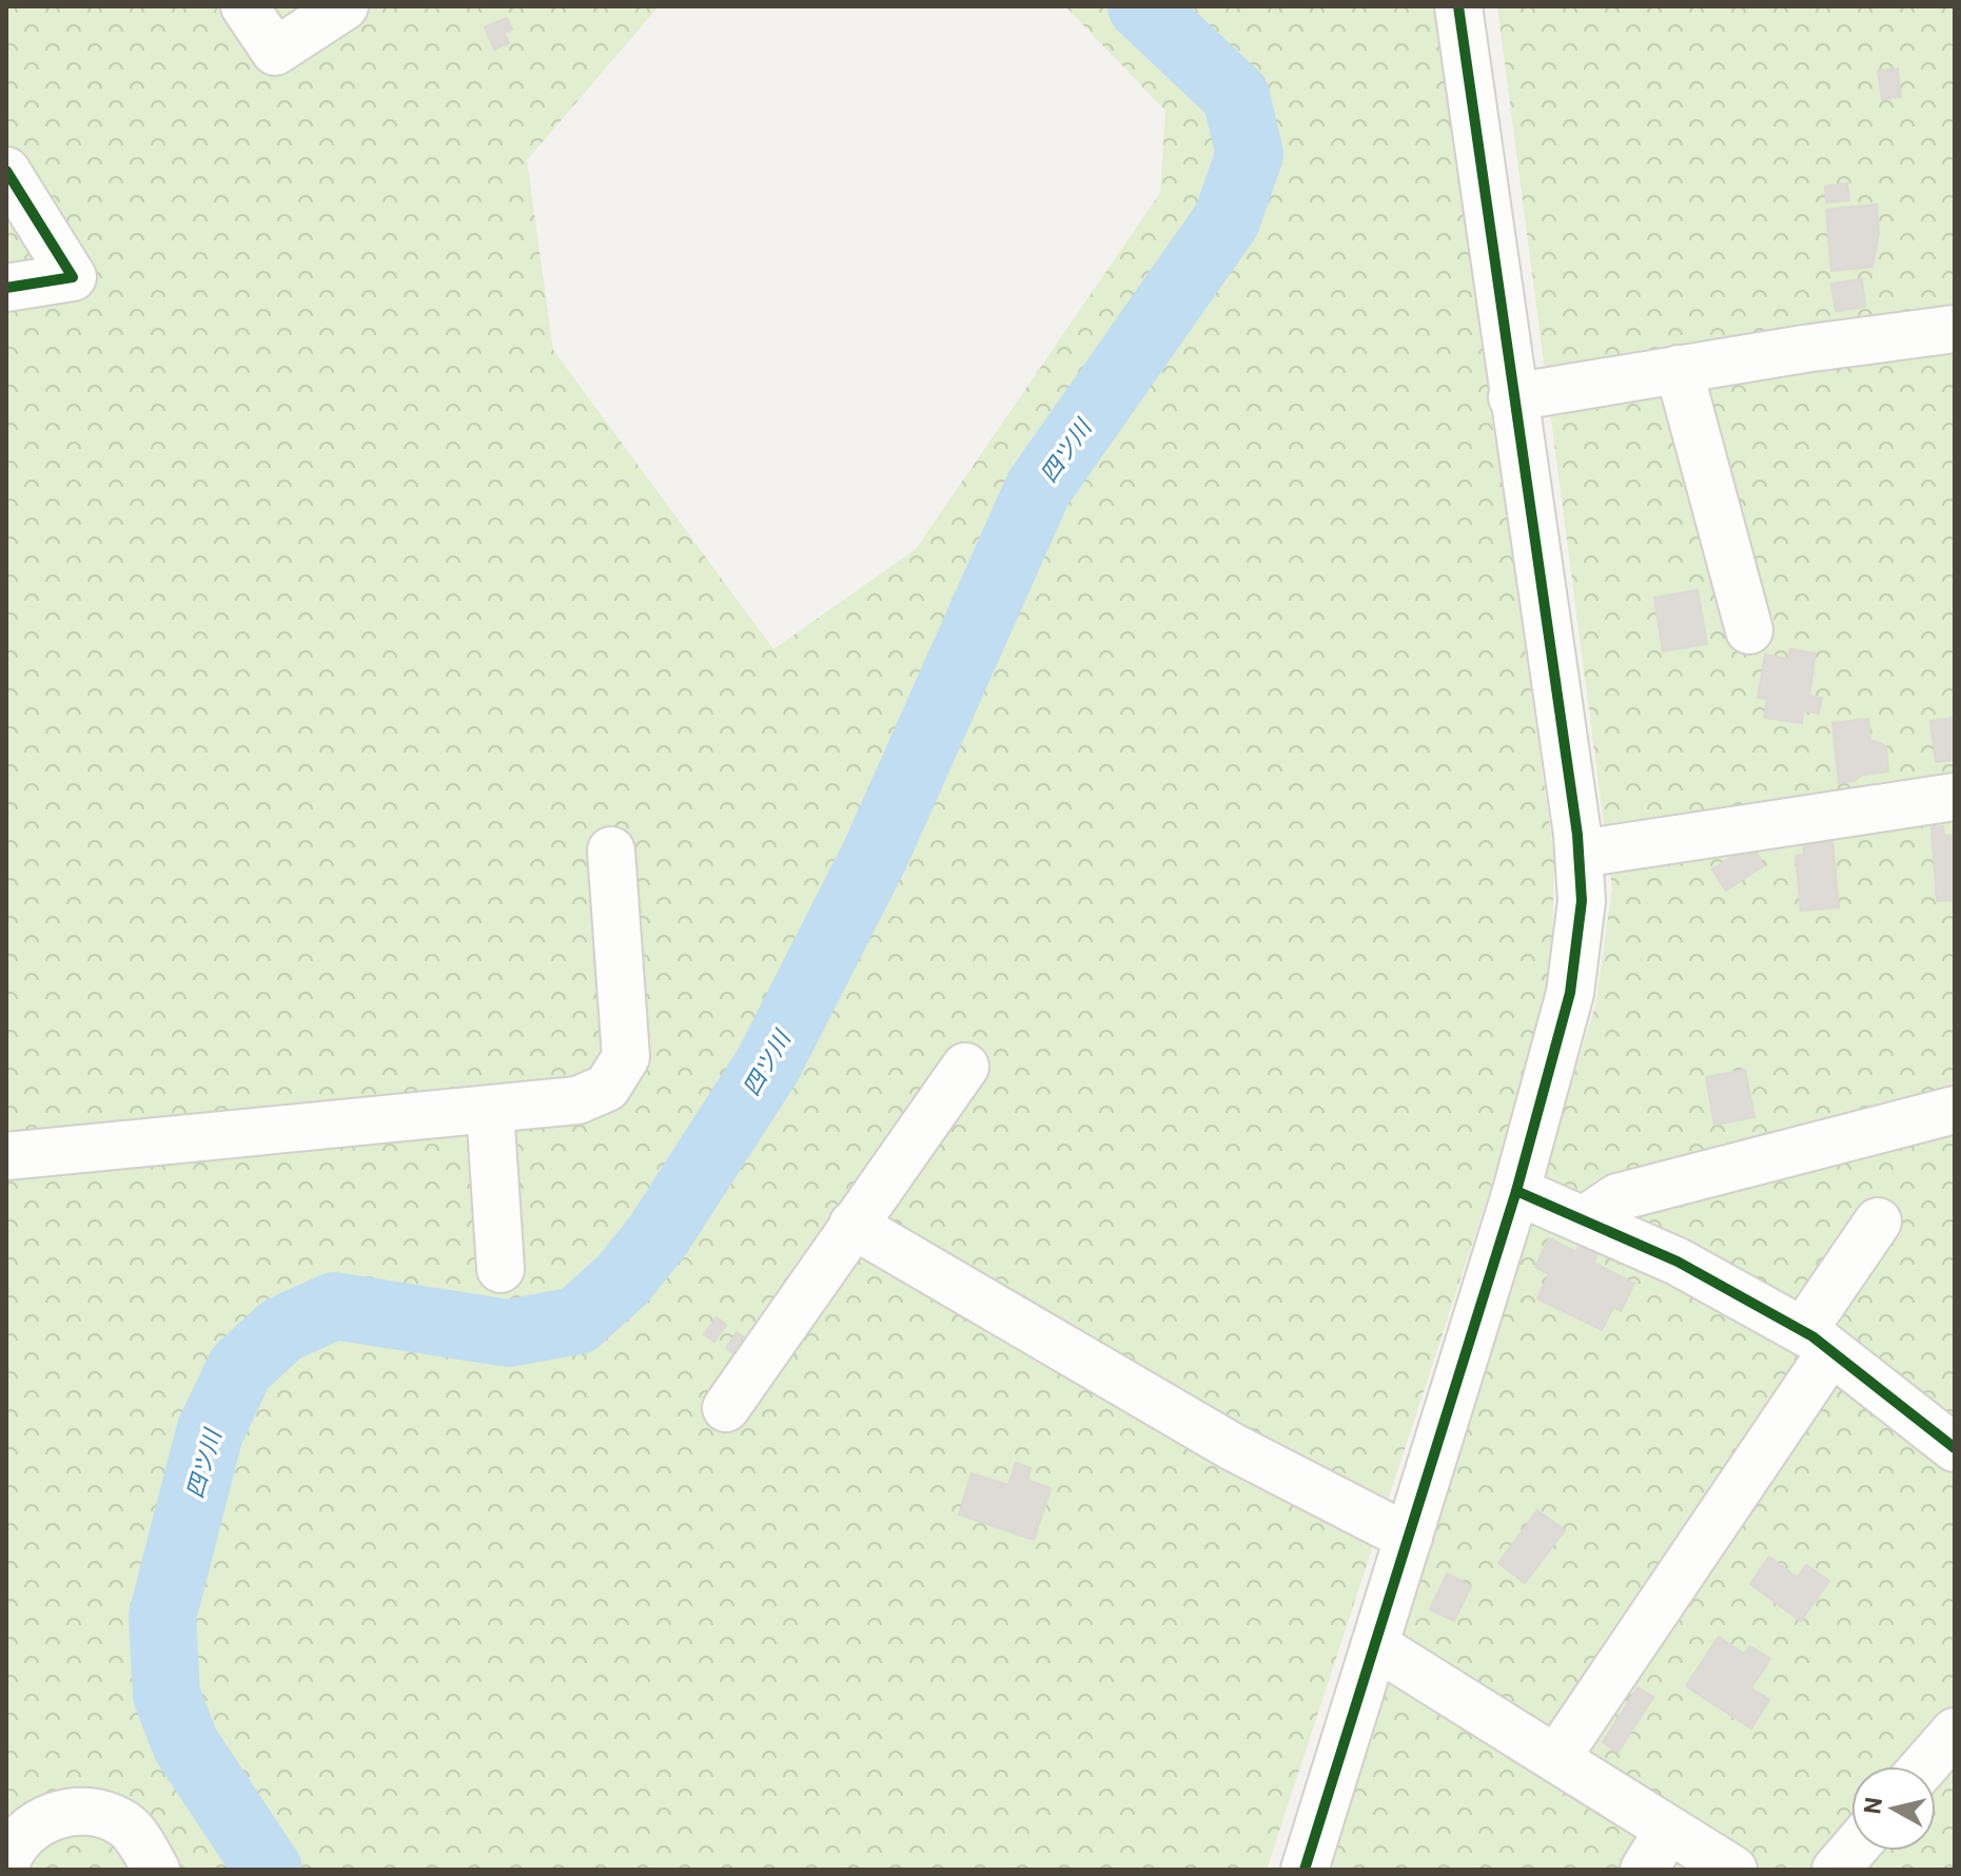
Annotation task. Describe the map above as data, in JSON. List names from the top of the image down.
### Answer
{
  "water": ["四ツ川"],
  "north": "left"
}
